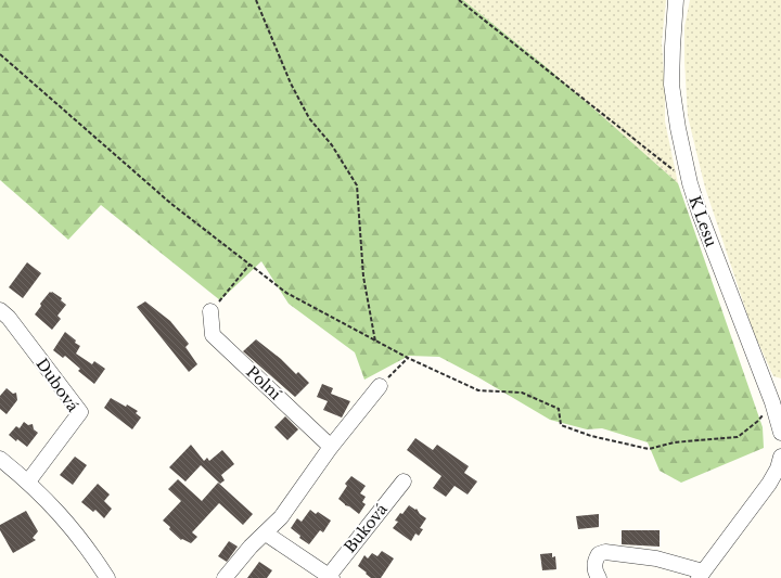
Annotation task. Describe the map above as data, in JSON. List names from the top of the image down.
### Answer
{
  "streets": {
    "street": [
      "K Lesu",
      "Polní",
      "Dubová",
      "Buková"
    ]
  }
}
